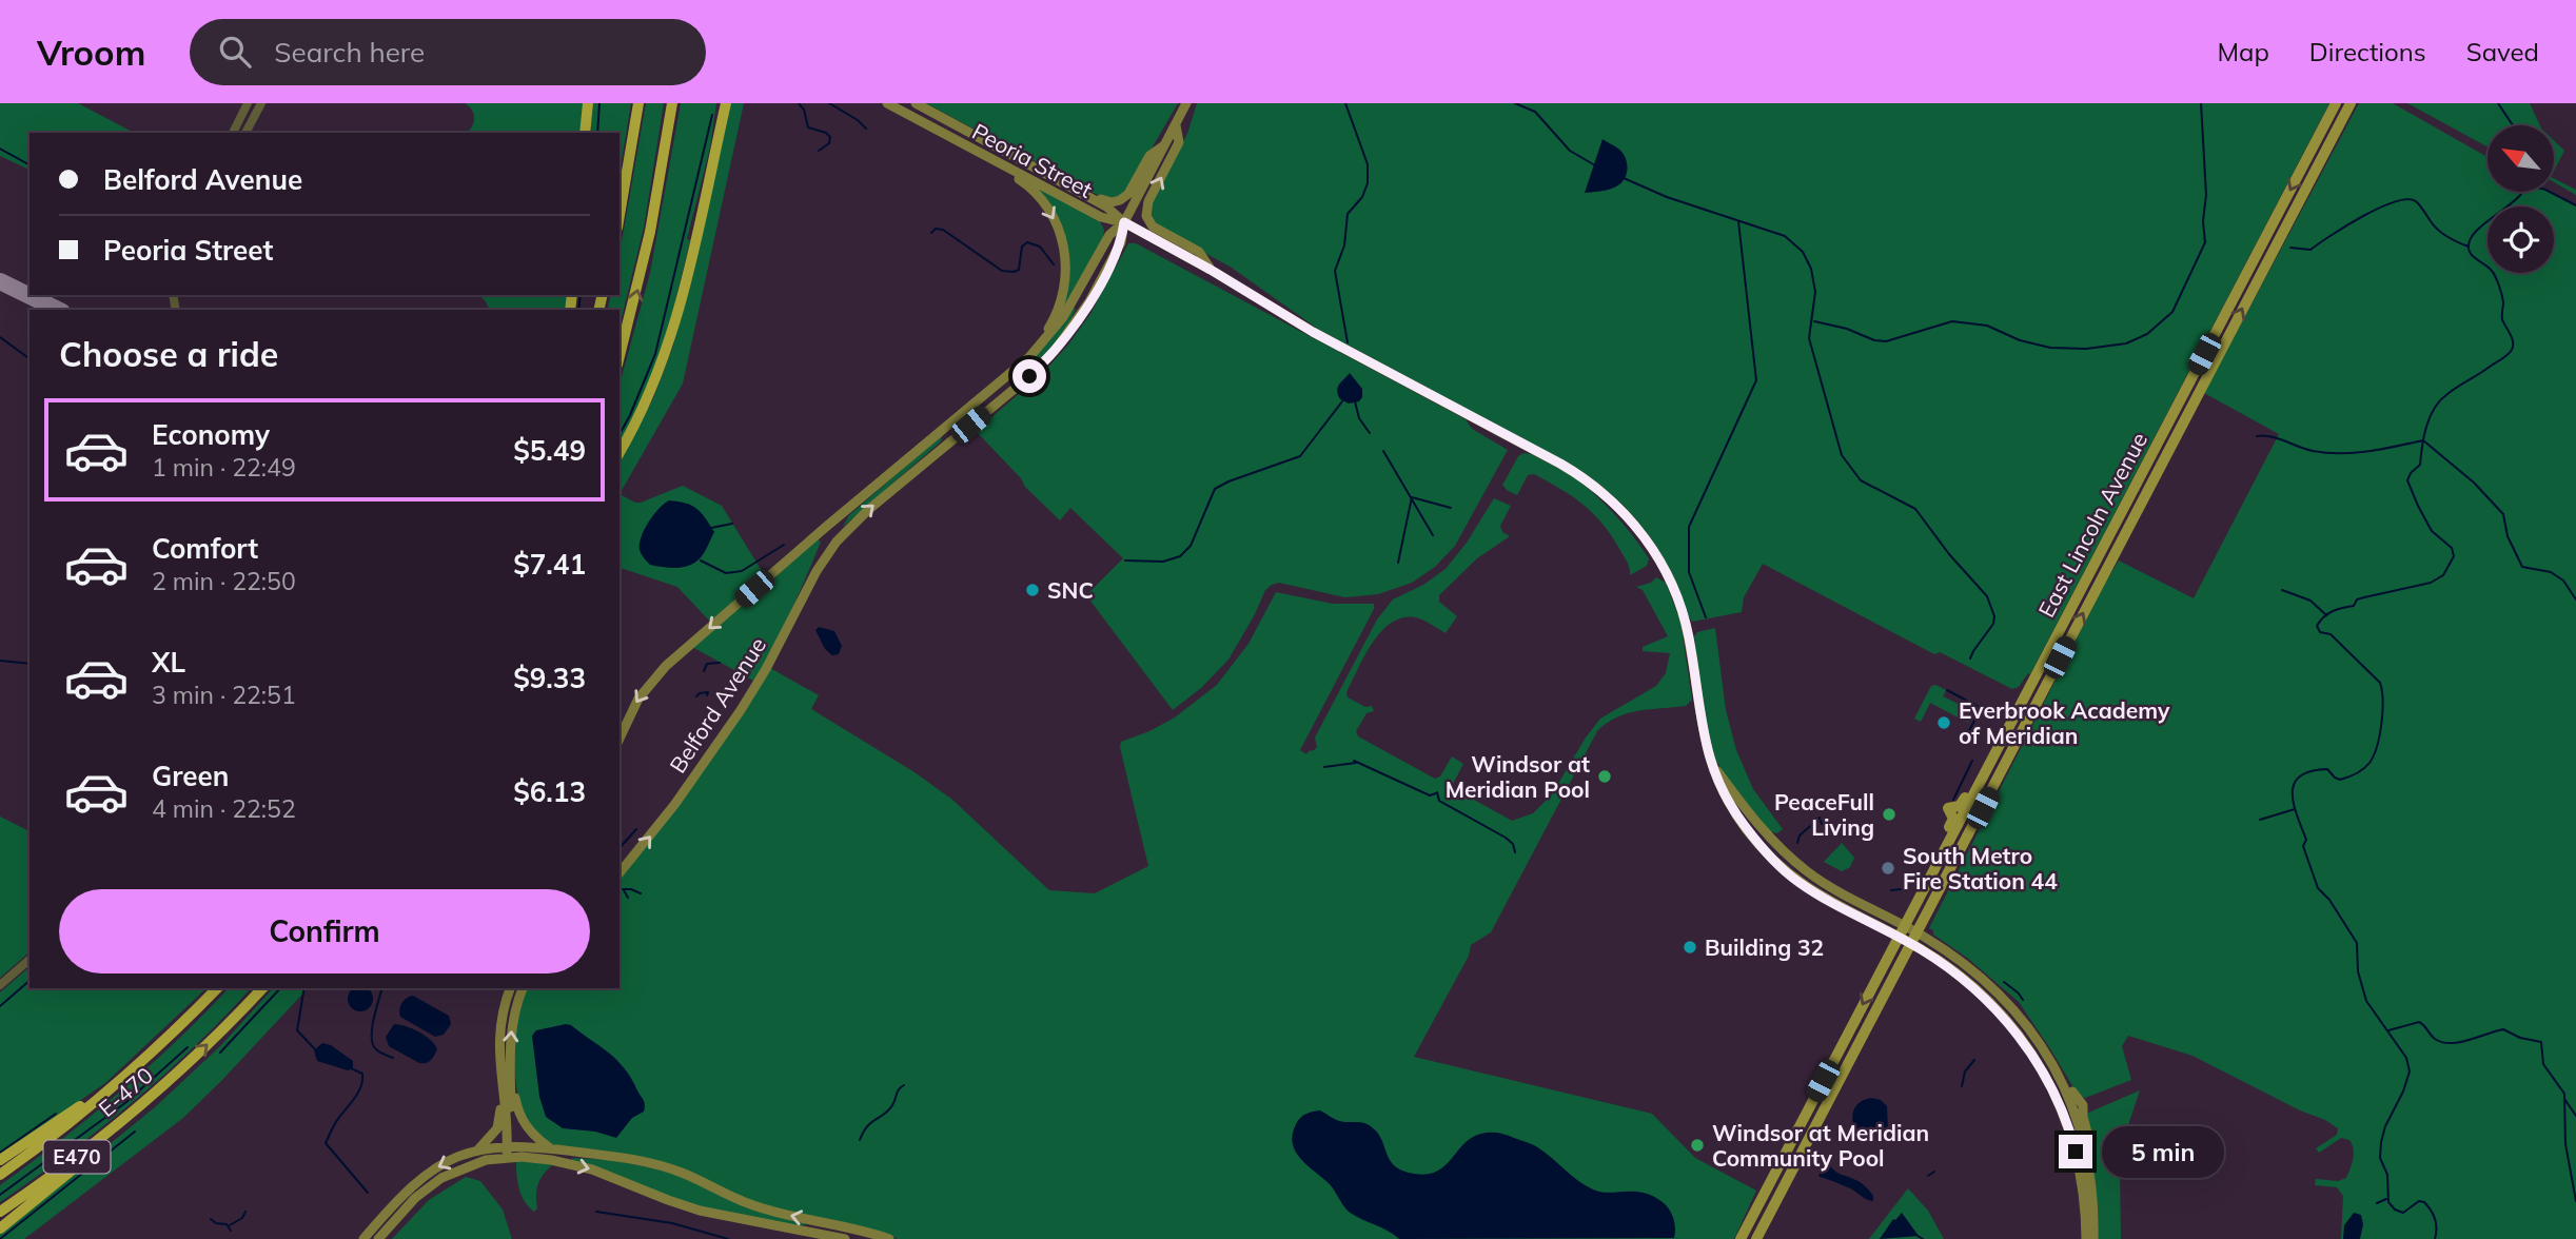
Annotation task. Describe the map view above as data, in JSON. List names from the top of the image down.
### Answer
{
  "streets": {
    "highway": ["E-470", "E470"],
    "main road": ["Peoria Street", "East Lincoln Avenue", "Belford Avenue"]
  },
  "crossings": [
    ["Peoria Street", "Belford Avenue"]
  ],
  "places": [
    "SNC",
    "Everbrook Academy of Meridian",
    "Windsor at Meridian Pool",
    "PeaceFull Living",
    "South Metro Fire Station 44",
    "Building 32",
    "Windsor at Meridian Community Pool"
  ],
  "north": "top left",
  "page": {
    "header": "Vroom",
    "search": "Search here",
    "nav": ["Map", "Directions", "Saved"],
    "banner": ["Belford Avenue", "Peoria Street"],
    "heading": "Choose a ride",
    "list": [
      {
        "name": "Economy",
        "note": "1 min · 22:49",
        "value": "$5.49"
      },
      {
        "name": "Comfort",
        "note": "2 min · 22:50",
        "value": "$7.41"
      },
      {
        "name": "XL",
        "note": "3 min · 22:51",
        "value": "$9.33"
      },
      {
        "name": "Green",
        "note": "4 min · 22:52",
        "value": "$6.13"
      }
    ],
    "buttons": "Confirm",
    "bubble": "5 min"
  }
}
